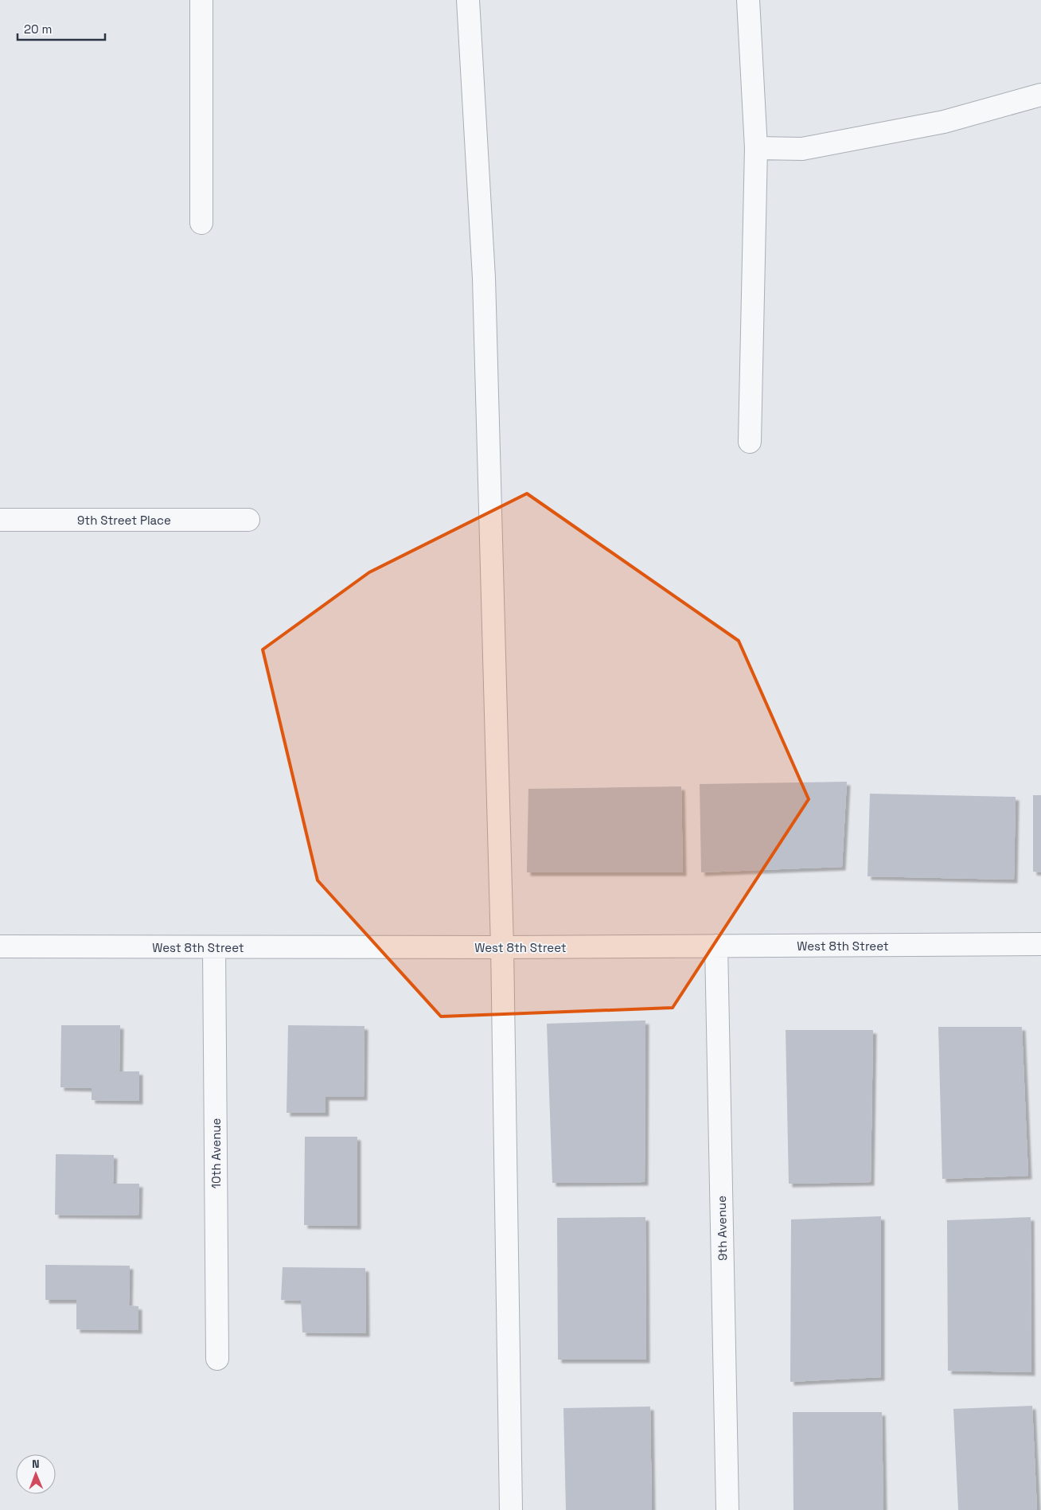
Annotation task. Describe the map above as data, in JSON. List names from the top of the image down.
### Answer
{
  "streets": {
    "street": [
      "9th Street Place",
      "West 8th Street",
      "10th Avenue",
      "9th Avenue"
    ]
  },
  "crossings": [
    ["West 8th Street", "10th Avenue"],
    ["West 8th Street", "9th Avenue"]
  ],
  "scale_bar": "20 m",
  "north": "top"
}
